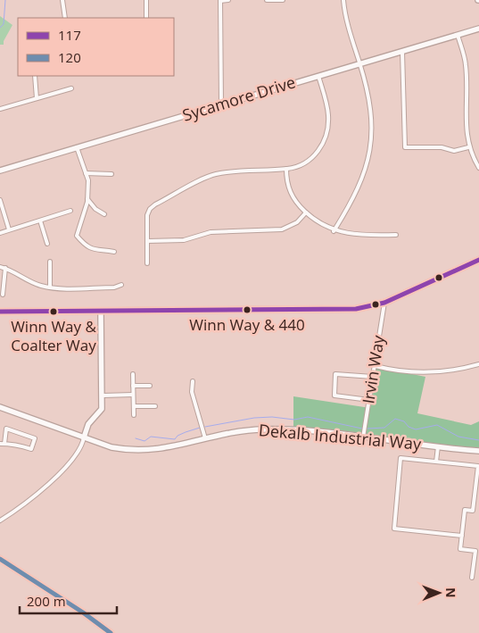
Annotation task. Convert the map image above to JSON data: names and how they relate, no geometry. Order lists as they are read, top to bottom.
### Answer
{
  "streets": {
    "street": ["Sycamore Drive", "Irvin Way", "Dekalb Industrial Way"]
  },
  "crossings": [
    ["Irvin Way", "Dekalb Industrial Way"]
  ],
  "places": ["Winn Way & 440", "Winn Way & Coalter Way"],
  "lines": ["transit line 117", "transit line 120"],
  "legend": ["117", "120"],
  "scale_bar": "200 m",
  "north": "right"
}
